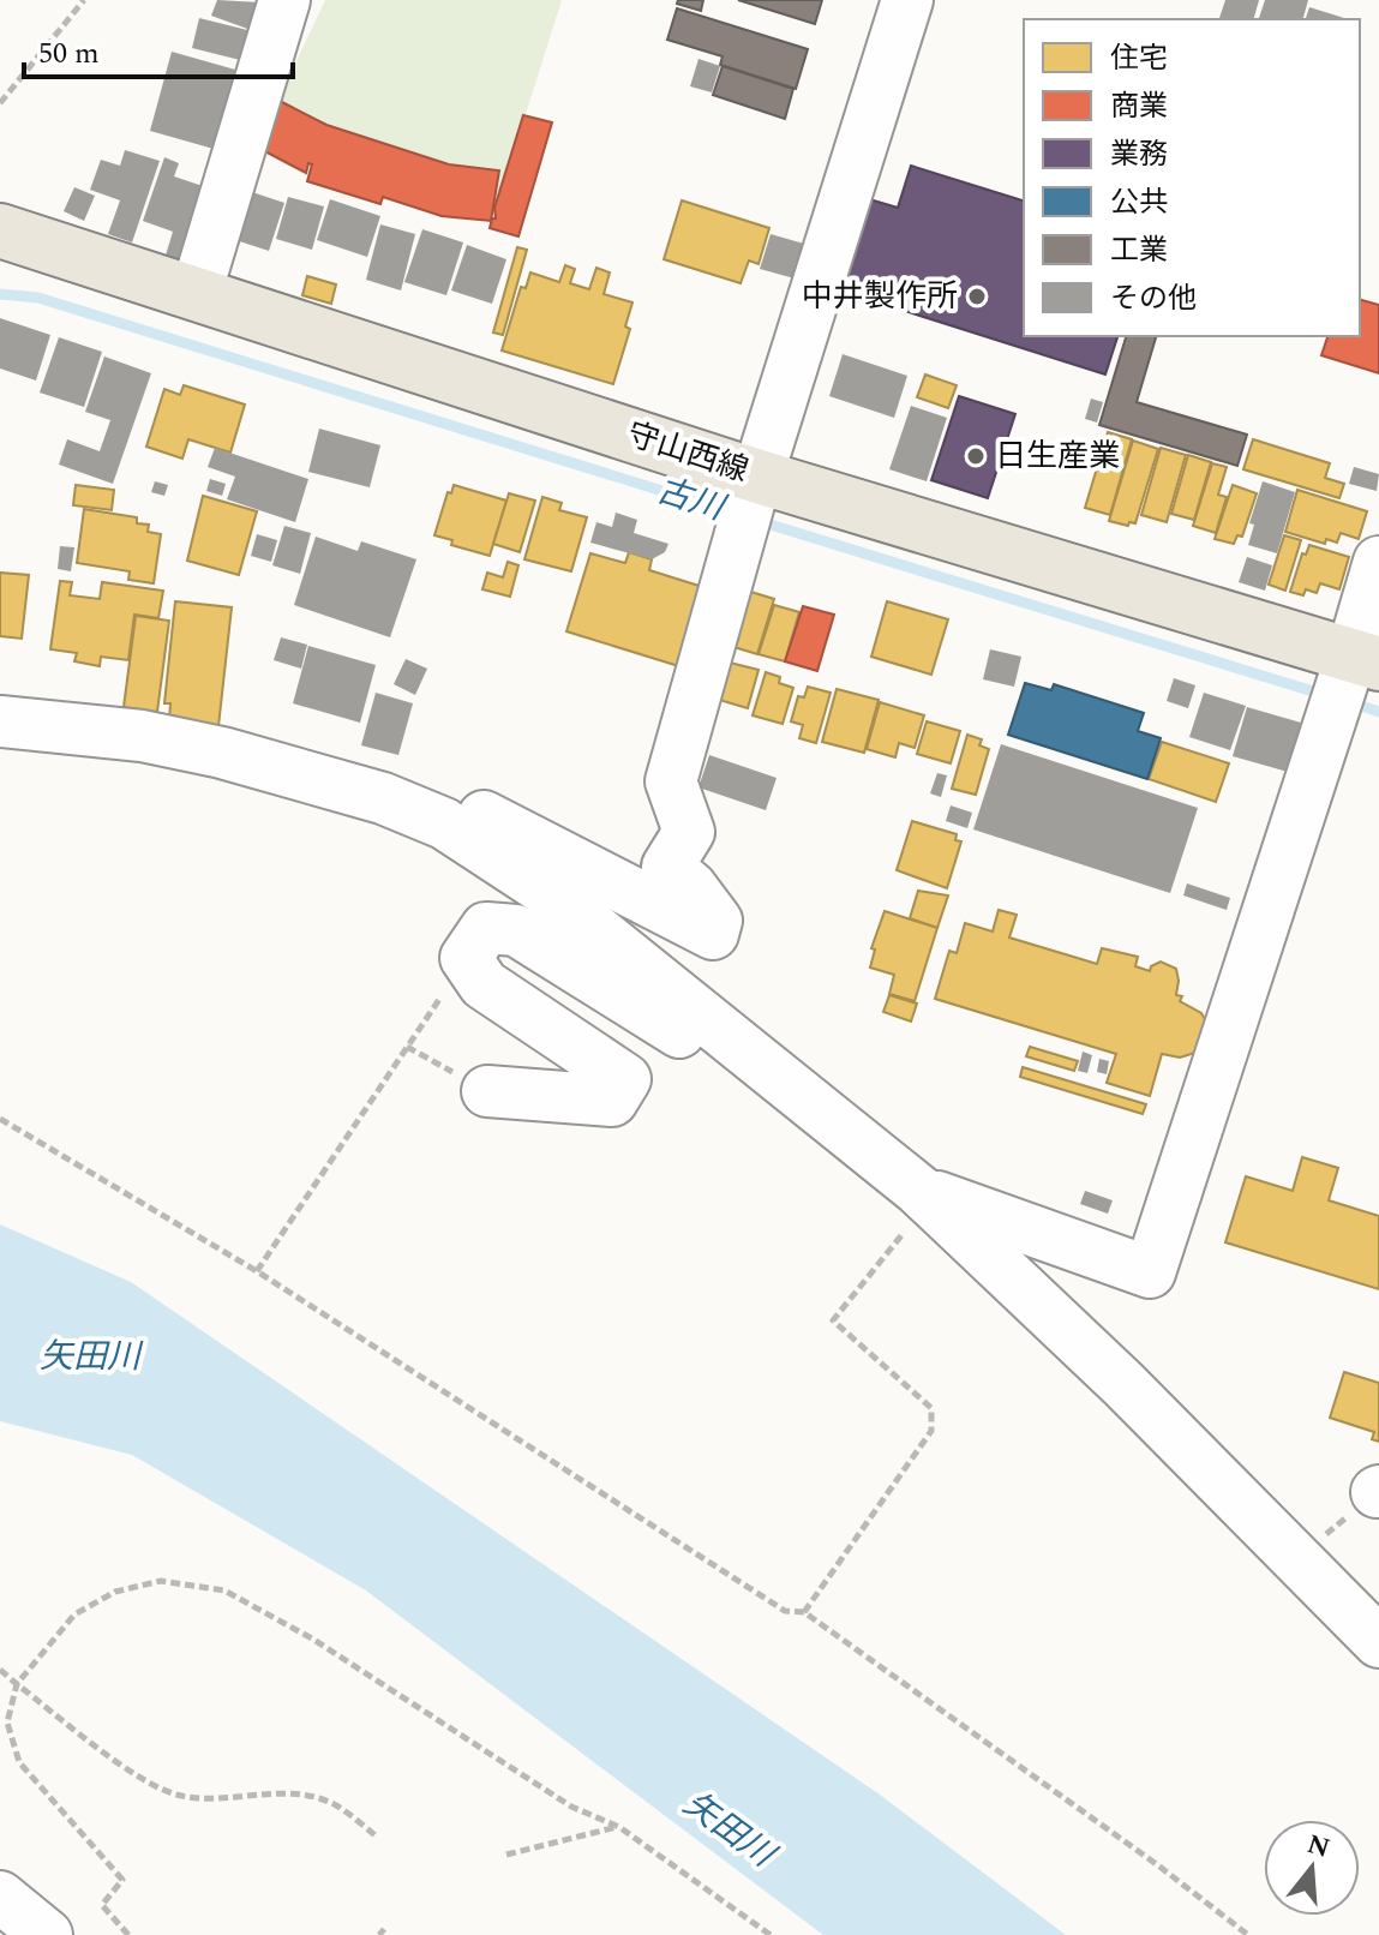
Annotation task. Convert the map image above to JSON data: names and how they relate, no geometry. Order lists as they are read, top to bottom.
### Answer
{
  "streets": {
    "main road": ["守山西線"]
  },
  "water": ["古川", "矢田川"],
  "places": ["中井製作所", "日生産業"],
  "legend": [
    "住宅",
    "商業",
    "業務",
    "公共",
    "工業",
    "その他"
  ],
  "scale_bar": "50 m",
  "north": "top"
}
